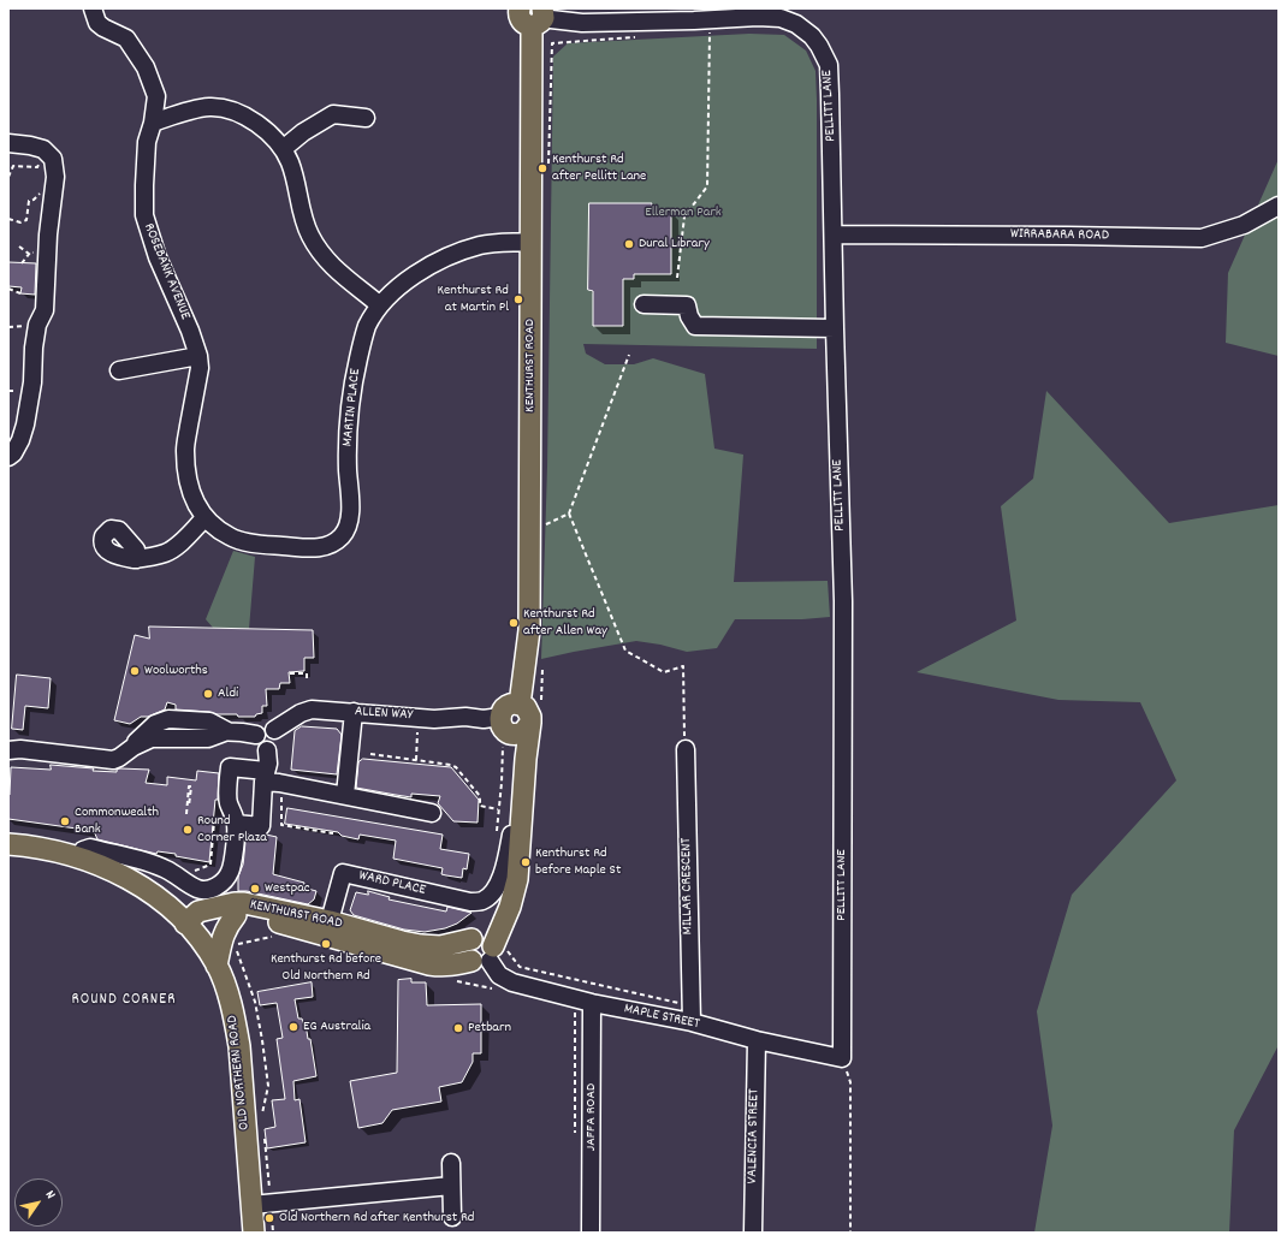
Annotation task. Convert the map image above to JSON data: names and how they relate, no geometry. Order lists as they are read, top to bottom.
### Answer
{
  "streets": {
    "main road": ["KENTHURST ROAD", "OLD NORTHERN ROAD"],
    "street": [
      "PELLITT LANE",
      "WIRRABARA ROAD",
      "ROSEBANK AVENUE",
      "MARTIN PLACE",
      "ALLEN WAY",
      "WARD PLACE",
      "MILLAR CRESCENT",
      "MAPLE STREET",
      "JAFFA ROAD",
      "VALENCIA STREET"
    ]
  },
  "crossings": [
    ["PELLITT LANE", "WIRRABARA ROAD"],
    ["PELLITT LANE", "KENTHURST ROAD"],
    ["PELLITT LANE", "MAPLE STREET"],
    ["ROSEBANK AVENUE", "MARTIN PLACE"],
    ["KENTHURST ROAD", "MARTIN PLACE"],
    ["KENTHURST ROAD", "WARD PLACE"],
    ["KENTHURST ROAD", "MAPLE STREET"],
    ["KENTHURST ROAD", "OLD NORTHERN ROAD"],
    ["MILLAR CRESCENT", "MAPLE STREET"],
    ["MAPLE STREET", "JAFFA ROAD"],
    ["MAPLE STREET", "VALENCIA STREET"]
  ],
  "districts": ["ROUND CORNER"],
  "parks": ["Ellerman Park"],
  "places": [
    "Kenthurst Rd after Pellitt Lane",
    "Dural Library",
    "Kenthurst Rd at Martin Pl",
    "Kenthurst Rd after Allen Way",
    "Woolworths",
    "Aldi",
    "Commonwealth Bank",
    "Round Corner Plaza",
    "Kenthurst Rd before Maple St",
    "Westpac",
    "Kenthurst Rd before Old Northern Rd",
    "EG Australia",
    "Petbarn",
    "Old Northern Rd after Kenthurst Rd"
  ],
  "north": "top right"
}
